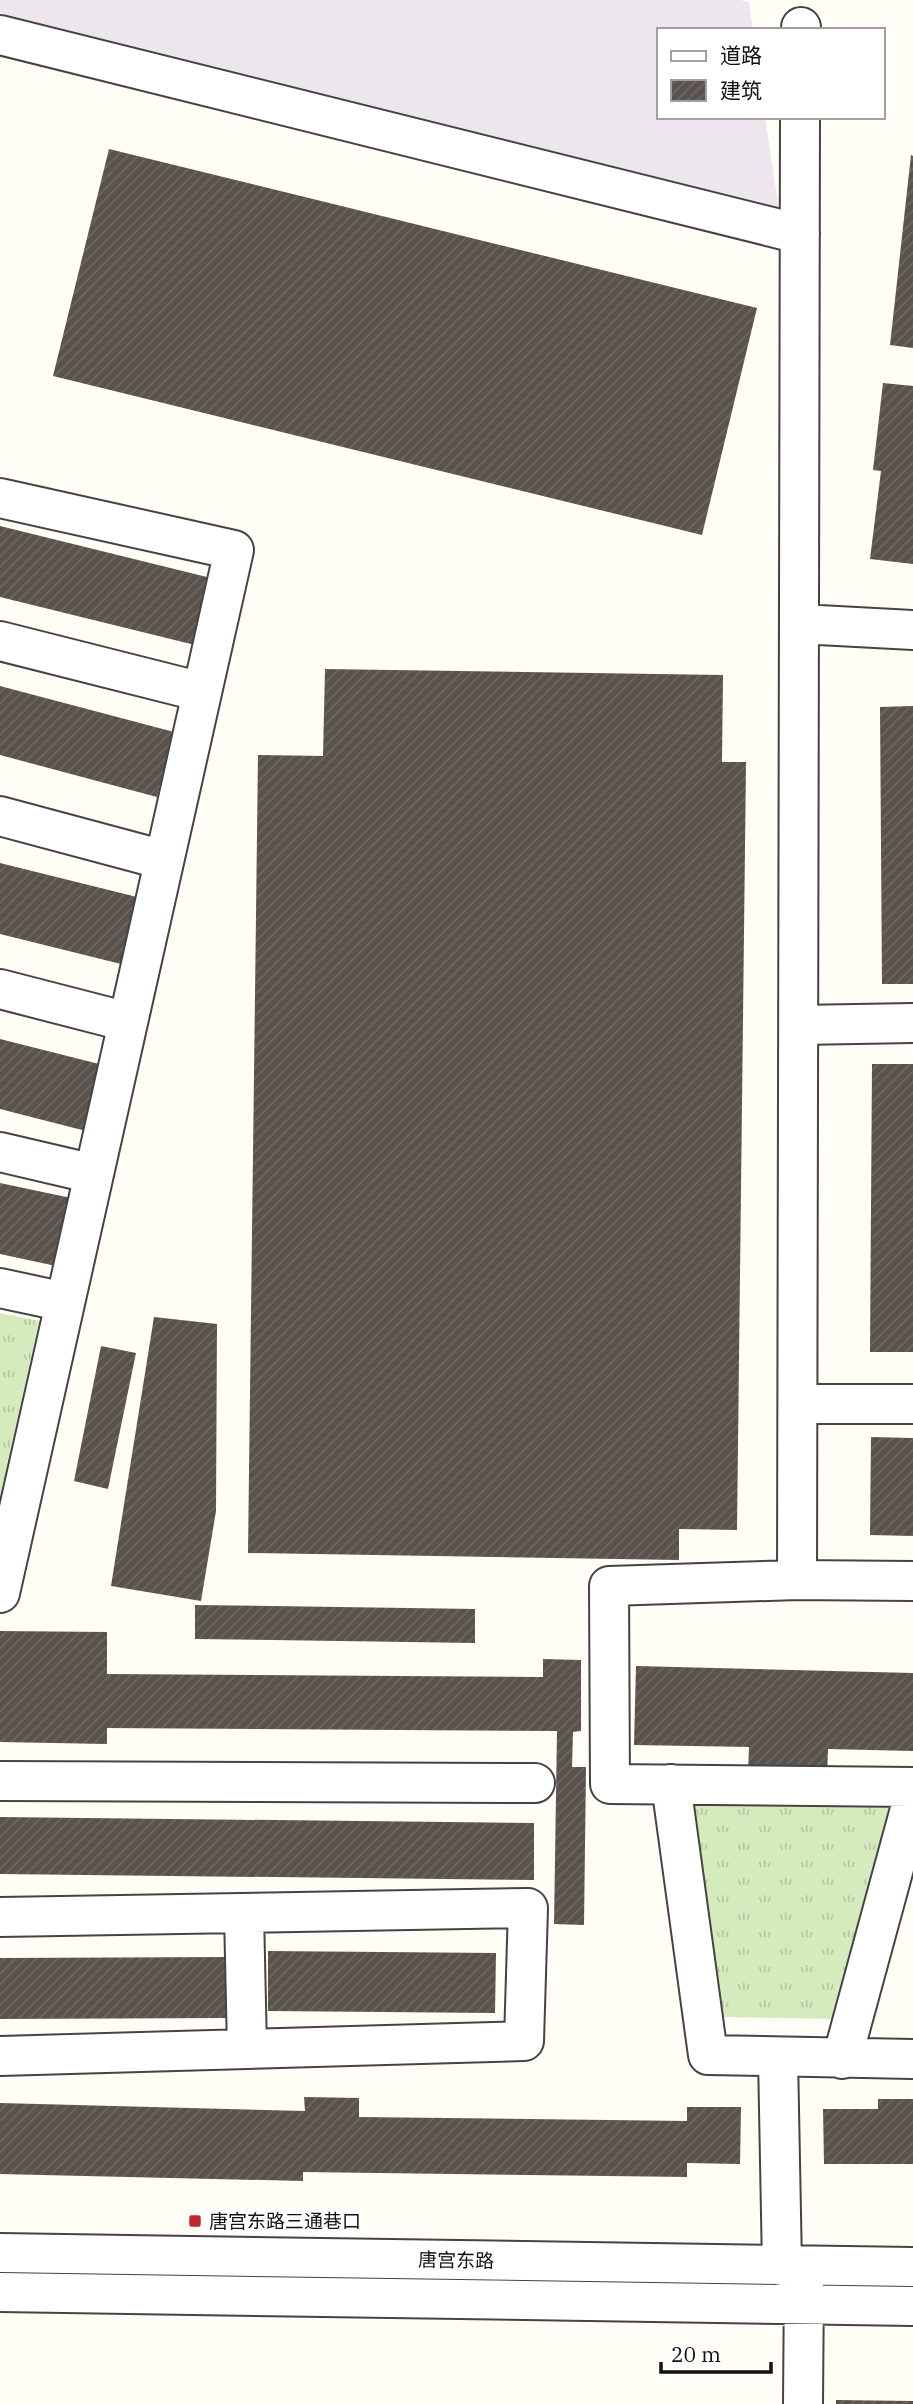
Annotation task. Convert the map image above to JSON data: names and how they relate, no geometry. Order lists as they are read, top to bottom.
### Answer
{
  "streets": {
    "street": ["唐宫东路"]
  },
  "places": {
    "transit": ["唐宫东路三通巷口"]
  },
  "legend": ["道路", "建筑"],
  "scale_bar": "20 m"
}
